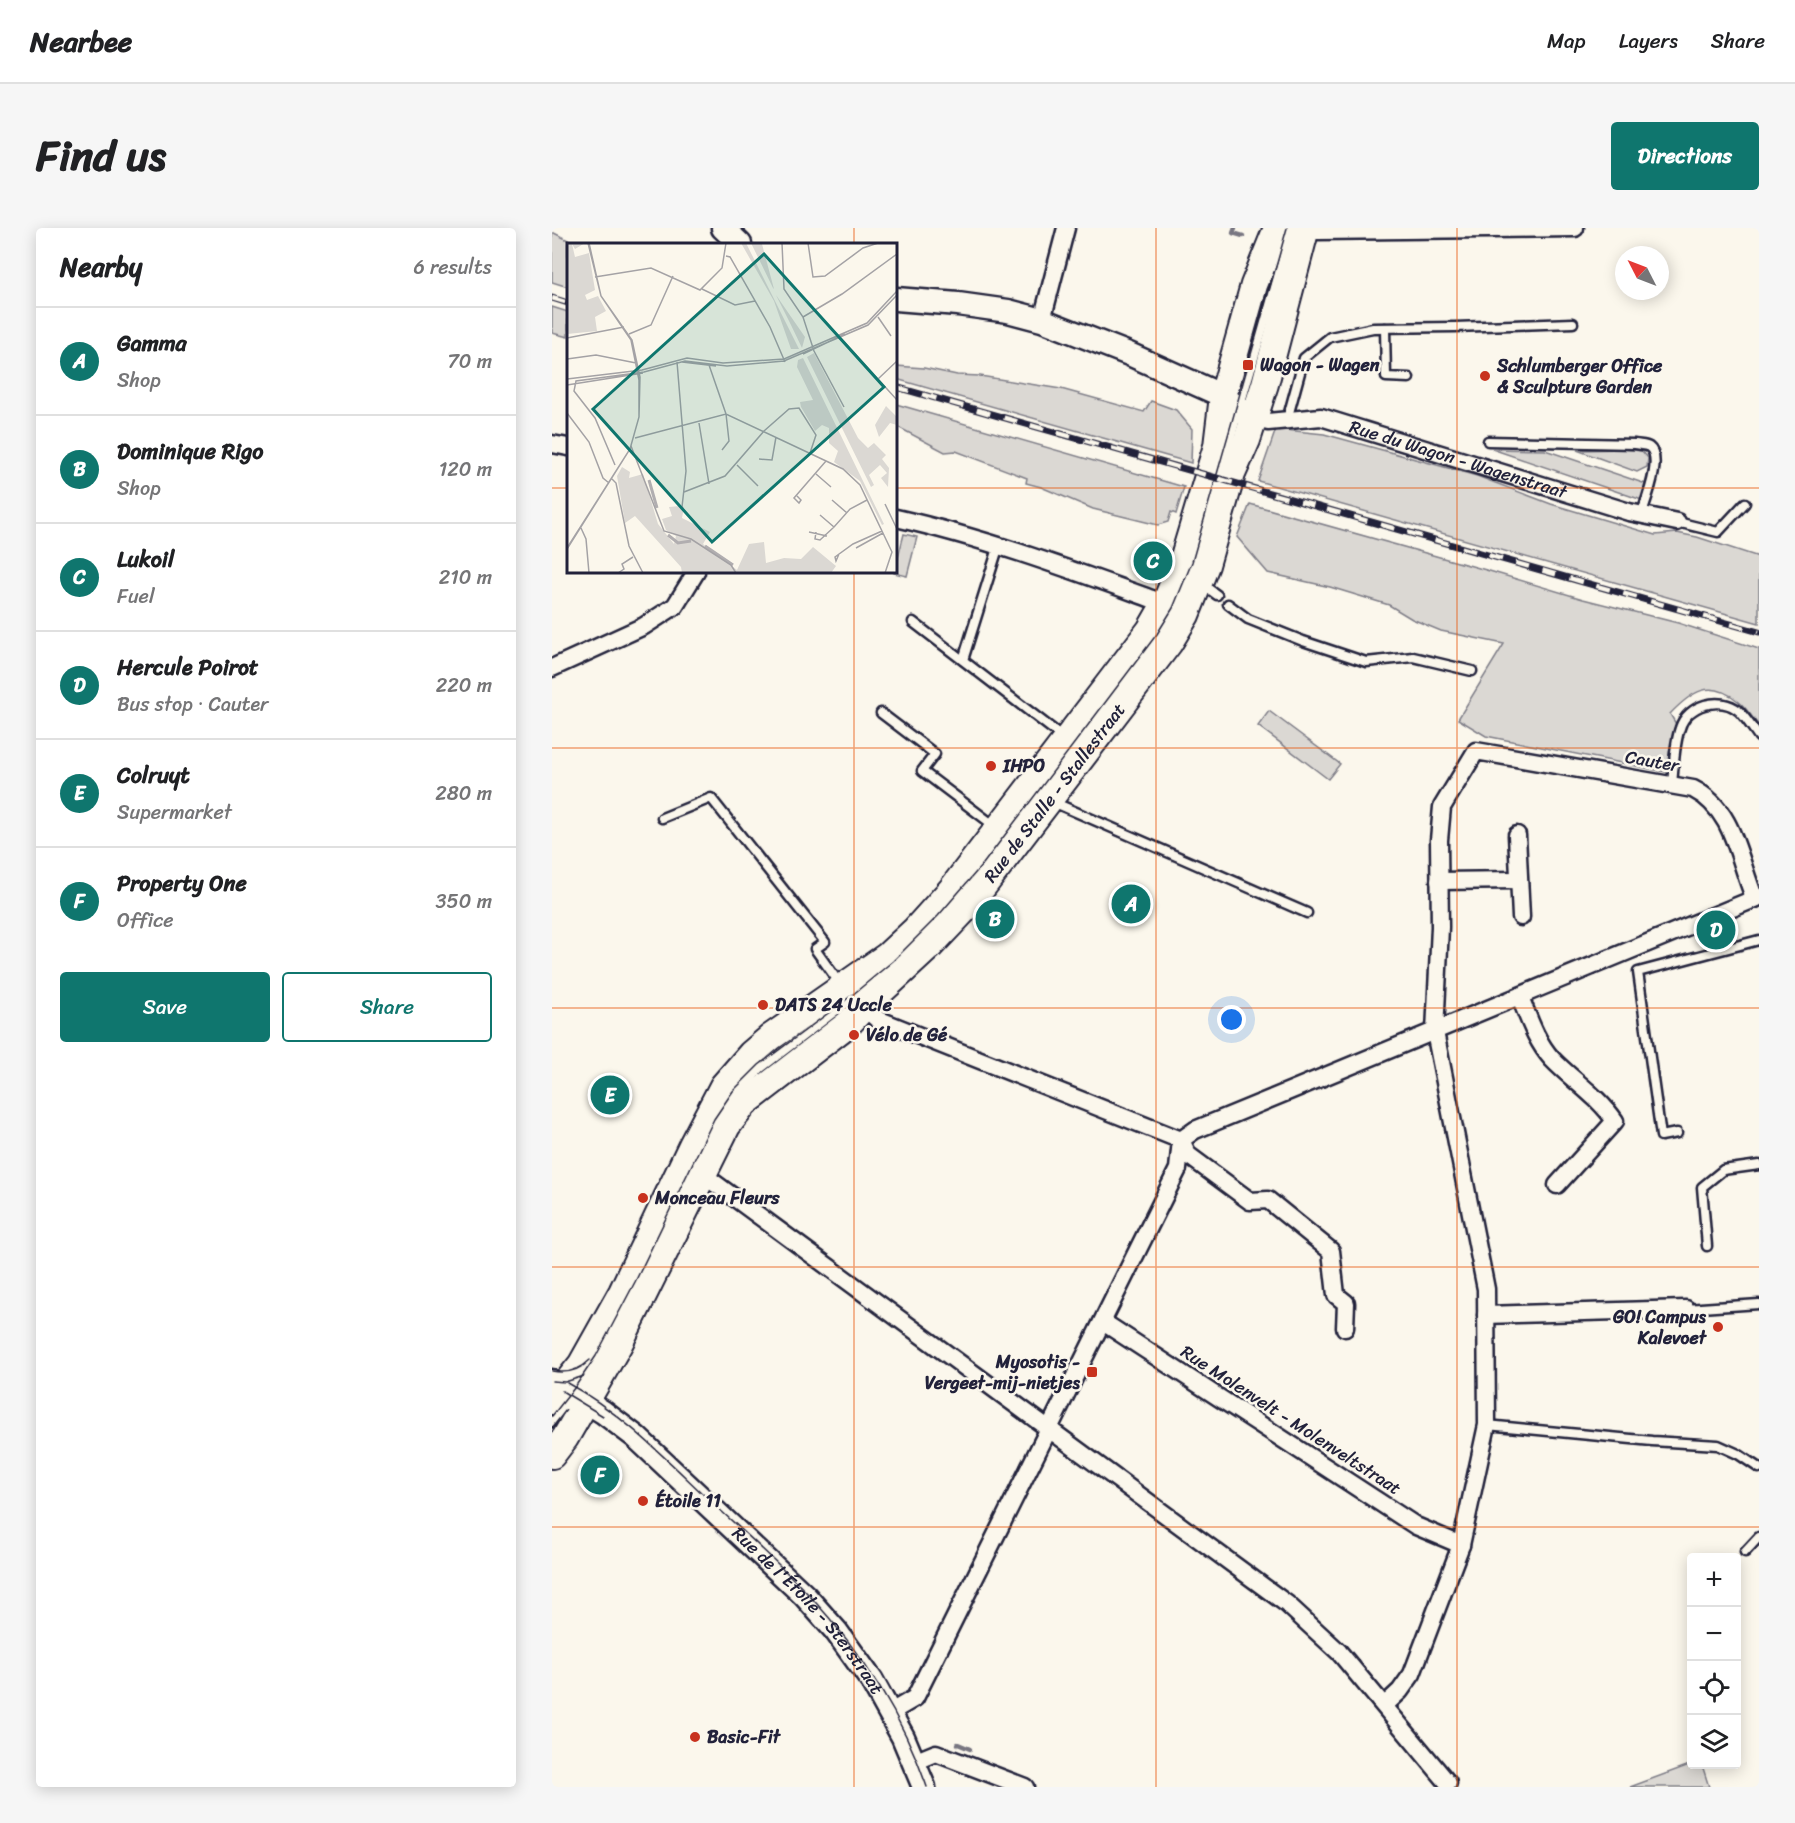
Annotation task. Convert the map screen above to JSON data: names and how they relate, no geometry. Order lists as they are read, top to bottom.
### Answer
{
  "streets": {
    "main road": ["Rue de Stalle - Stallestraat"],
    "street": [
      "Rue du Wagon - Wagenstraat",
      "Cauter",
      "Rue Molenvelt - Molenveltstraat",
      "Rue de l'Étoile - Sterstraat"
    ]
  },
  "crossings": [
    ["Rue du Wagon - Wagenstraat", "Rue de Stalle - Stallestraat"],
    ["Rue de Stalle - Stallestraat", "Rue de l'Étoile - Sterstraat"]
  ],
  "places": {
    "transit": ["Wagon - Wagen", "Myosotis - Vergeet-mij-nietjes"],
    "other": [
      "Schlumberger Office & Sculpture Garden",
      "IHPO",
      "DATS 24 Uccle",
      "Vélo de Gé",
      "Monceau Fleurs",
      "GO! Campus Kalevoet",
      "Étoile 11",
      "Basic-Fit"
    ]
  },
  "north": "top left",
  "page": {
    "header": "Nearbee",
    "nav": ["Map", "Layers", "Share"],
    "title": "Find us",
    "buttons": [
      "Directions",
      ["Save", "Share"]
    ],
    "heading": ["Nearby", "6 results"],
    "list": [
      {
        "mark": "A",
        "name": "Gamma",
        "note": "Shop",
        "value": "70 m"
      },
      {
        "mark": "B",
        "name": "Dominique Rigo",
        "note": "Shop",
        "value": "120 m"
      },
      {
        "mark": "C",
        "name": "Lukoil",
        "note": "Fuel",
        "value": "210 m"
      },
      {
        "mark": "D",
        "name": "Hercule Poirot",
        "note": "Bus stop · Cauter",
        "value": "220 m"
      },
      {
        "mark": "E",
        "name": "Colruyt",
        "note": "Supermarket",
        "value": "280 m"
      },
      {
        "mark": "F",
        "name": "Property One",
        "note": "Office",
        "value": "350 m"
      }
    ],
    "pins": [
      "C",
      "A",
      "B",
      "D",
      "E",
      "F"
    ],
    "map_buttons": ["+", "−"]
  }
}
